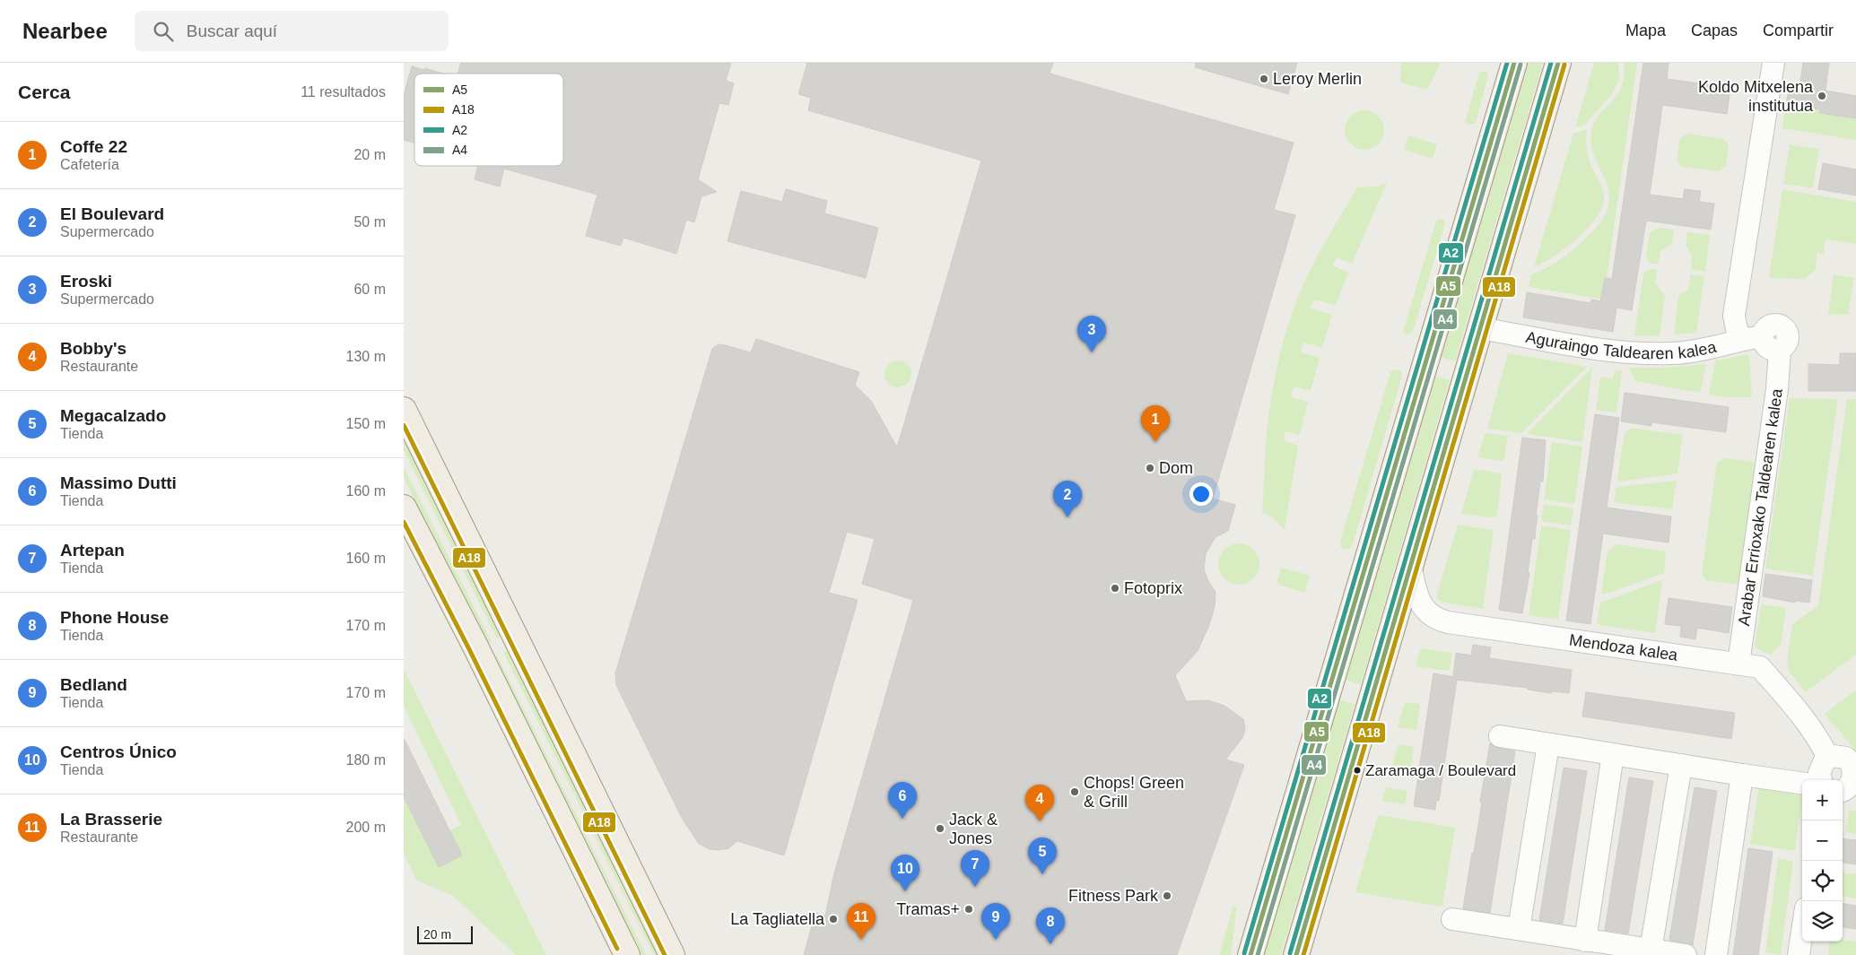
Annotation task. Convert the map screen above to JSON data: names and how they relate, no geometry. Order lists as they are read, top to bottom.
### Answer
{
  "streets": {
    "street": ["Aguraingo Taldearen kalea", "Arabar Errioxako Taldearen kalea", "Mendoza kalea"]
  },
  "crossings": [
    ["Aguraingo Taldearen kalea", "Arabar Errioxako Taldearen kalea"],
    ["Arabar Errioxako Taldearen kalea", "Mendoza kalea"]
  ],
  "places": [
    "Leroy Merlin",
    "Koldo Mitxelena institutua",
    "Dom",
    "Fotoprix",
    "Zaramaga / Boulevard",
    "Chops! Green & Grill",
    "Jack & Jones",
    "Fitness Park",
    "Tramas+",
    "La Tagliatella"
  ],
  "lines": [
    "transit line A5",
    "transit line A2",
    "transit line A18",
    "transit line A4"
  ],
  "legend": [
    "A5",
    "A18",
    "A2",
    "A4"
  ],
  "scale_bar": "20 m",
  "page": {
    "header": "Nearbee",
    "search": "Buscar aquí",
    "nav": ["Mapa", "Capas", "Compartir"],
    "heading": ["Cerca", "11 resultados"],
    "list": [
      {
        "mark": "1",
        "name": "Coffe 22",
        "note": "Cafetería",
        "value": "20 m"
      },
      {
        "mark": "2",
        "name": "El Boulevard",
        "note": "Supermercado",
        "value": "50 m"
      },
      {
        "mark": "3",
        "name": "Eroski",
        "note": "Supermercado",
        "value": "60 m"
      },
      {
        "mark": "4",
        "name": "Bobby's",
        "note": "Restaurante",
        "value": "130 m"
      },
      {
        "mark": "5",
        "name": "Megacalzado",
        "note": "Tienda",
        "value": "150 m"
      },
      {
        "mark": "6",
        "name": "Massimo Dutti",
        "note": "Tienda",
        "value": "160 m"
      },
      {
        "mark": "7",
        "name": "Artepan",
        "note": "Tienda",
        "value": "160 m"
      },
      {
        "mark": "8",
        "name": "Phone House",
        "note": "Tienda",
        "value": "170 m"
      },
      {
        "mark": "9",
        "name": "Bedland",
        "note": "Tienda",
        "value": "170 m"
      },
      {
        "mark": "10",
        "name": "Centros Único",
        "note": "Tienda",
        "value": "180 m"
      },
      {
        "mark": "11",
        "name": "La Brasserie",
        "note": "Restaurante",
        "value": "200 m"
      }
    ],
    "pins": [
      "3",
      "1",
      "2",
      "6",
      "4",
      "5",
      "7",
      "10",
      "9",
      "11",
      "8"
    ],
    "map_buttons": ["+", "−"],
    "scale": "20 m"
  }
}
